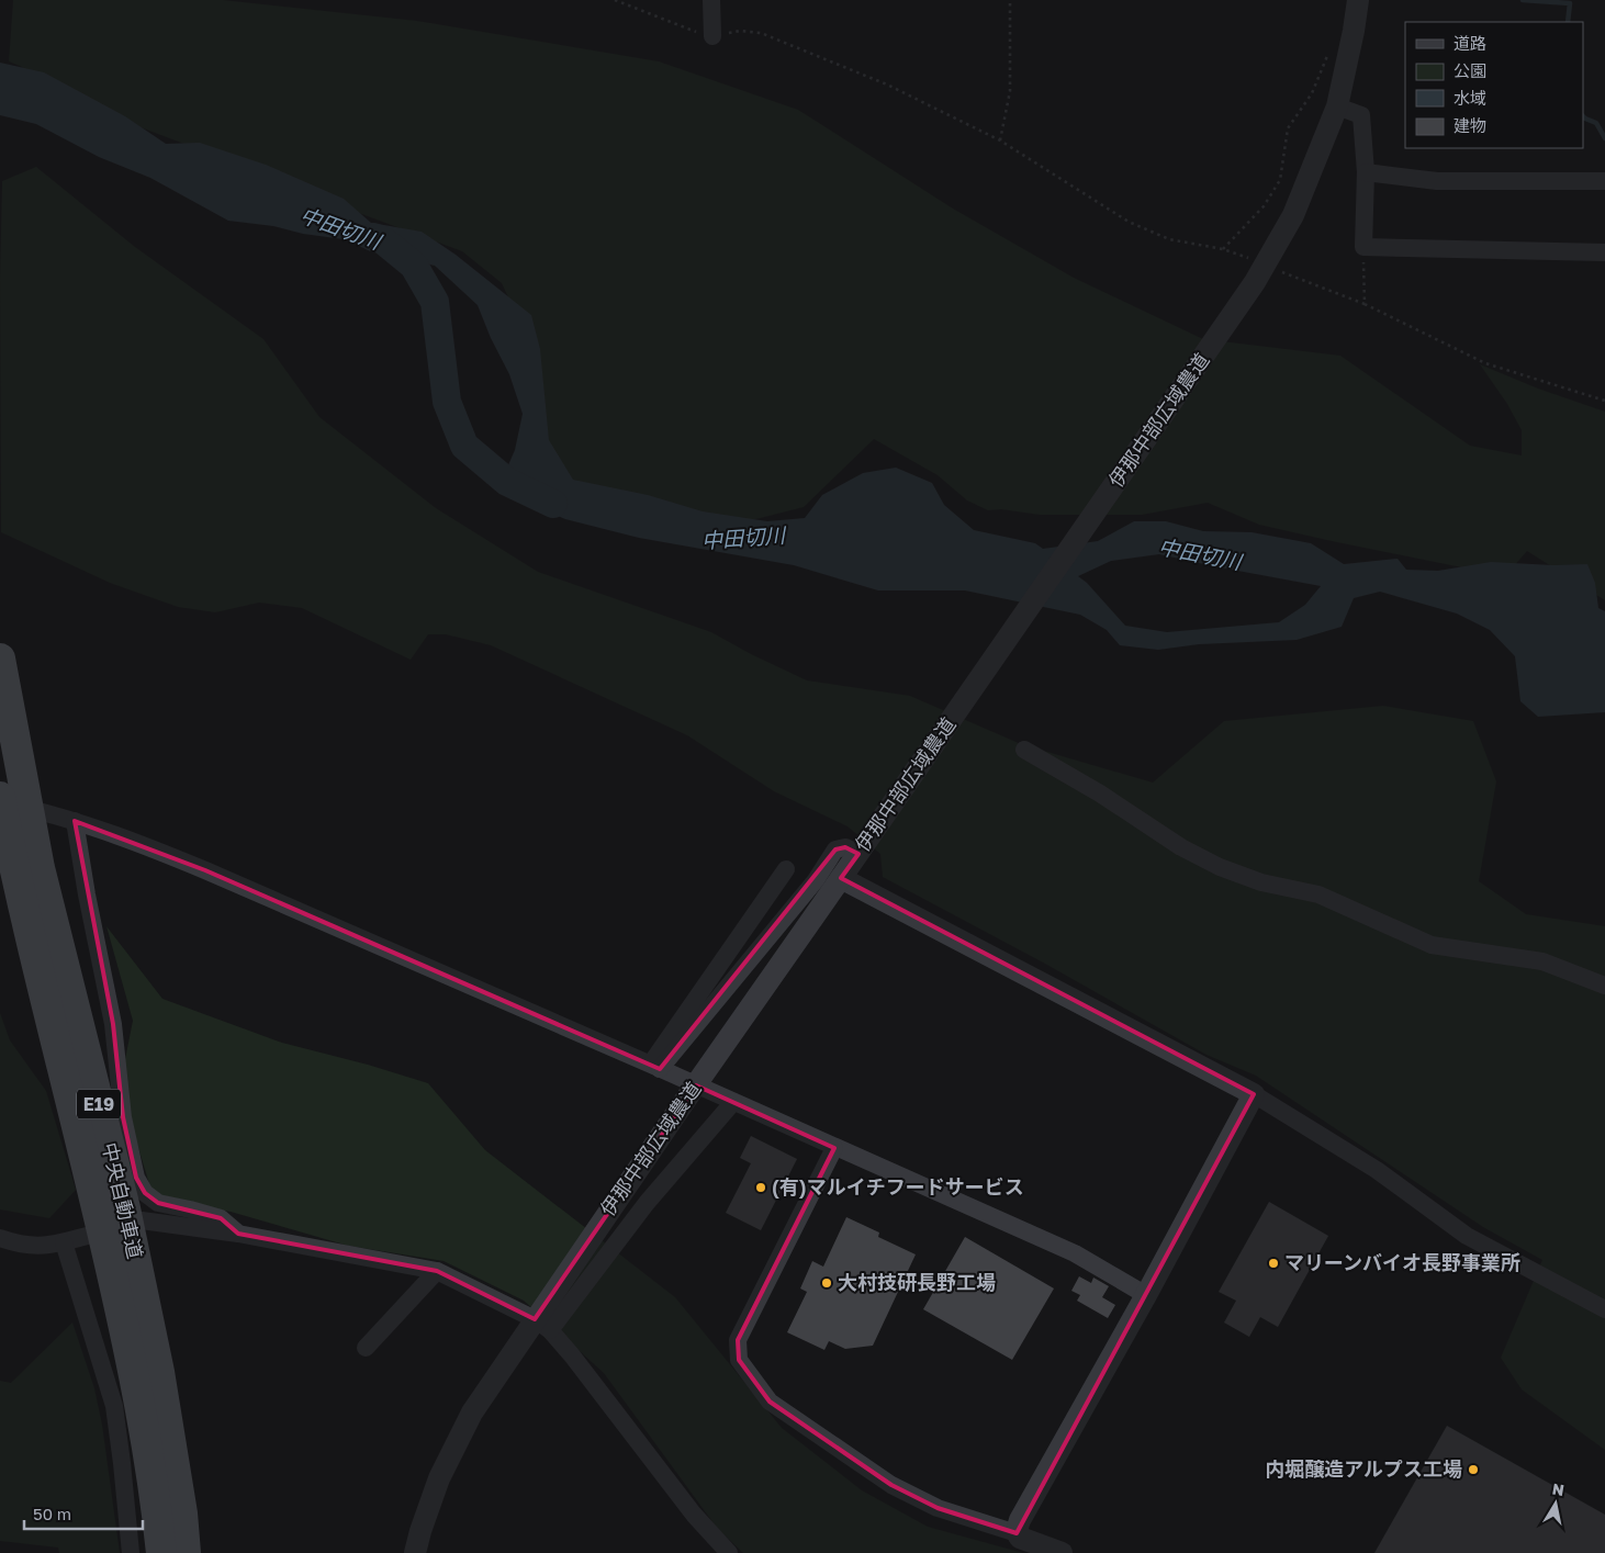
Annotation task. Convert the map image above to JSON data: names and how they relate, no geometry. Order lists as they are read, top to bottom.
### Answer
{
  "streets": {
    "highway": ["E19", "中央自動車道"],
    "street": ["伊那中部広域農道"]
  },
  "water": ["中田切川"],
  "places": [
    "(有)マルイチフードサービス",
    "マリーンバイオ長野事業所",
    "大村技研長野工場",
    "内堀醸造アルプス工場"
  ],
  "legend": [
    "道路",
    "公園",
    "水域",
    "建物"
  ],
  "scale_bar": "50 m",
  "north": "top"
}
